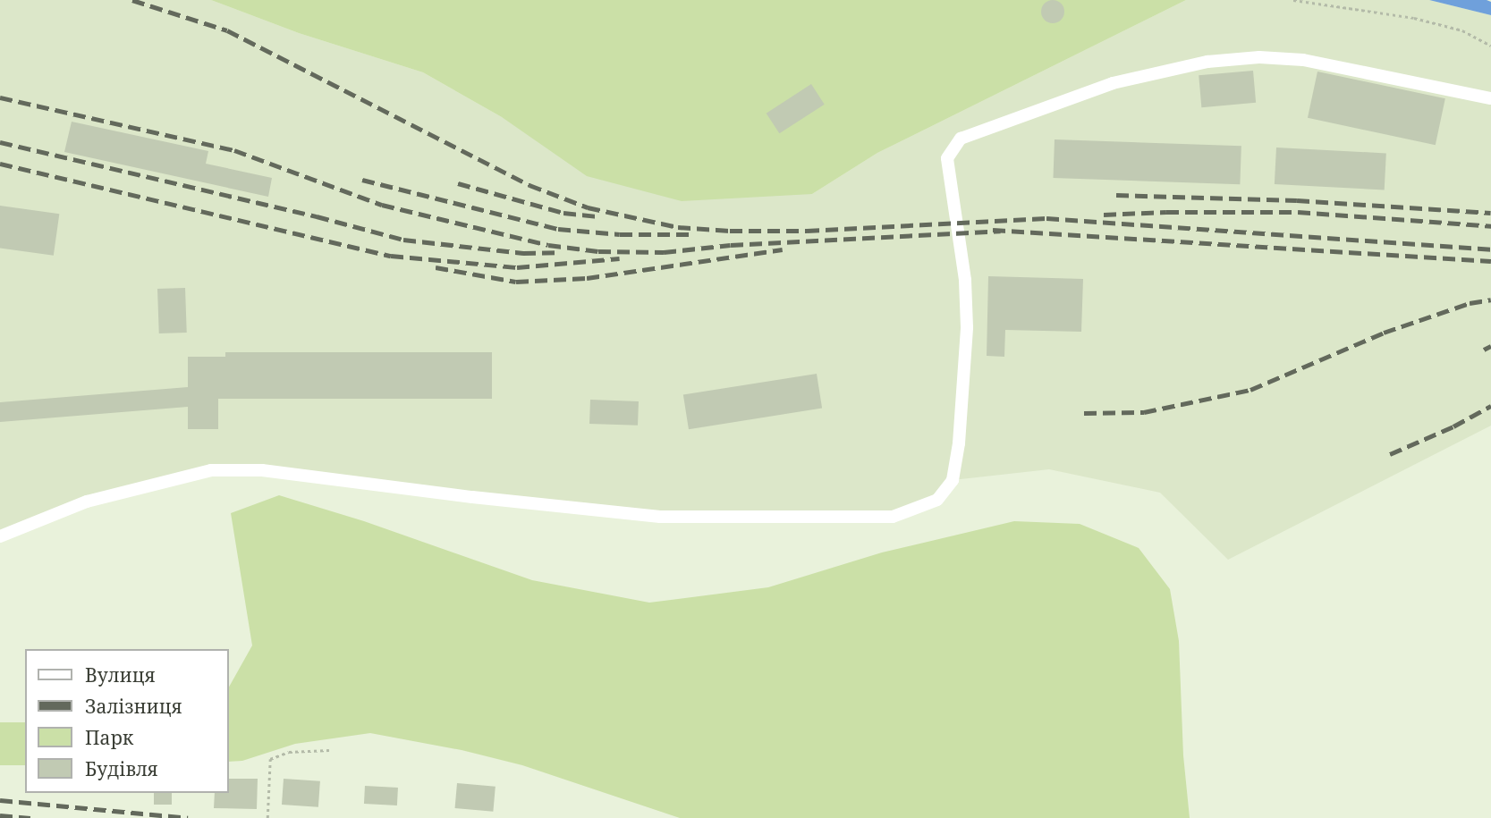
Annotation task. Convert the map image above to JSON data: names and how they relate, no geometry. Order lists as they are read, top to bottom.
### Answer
{
  "legend": [
    "Вулиця",
    "Залізниця",
    "Парк",
    "Будівля"
  ]
}
